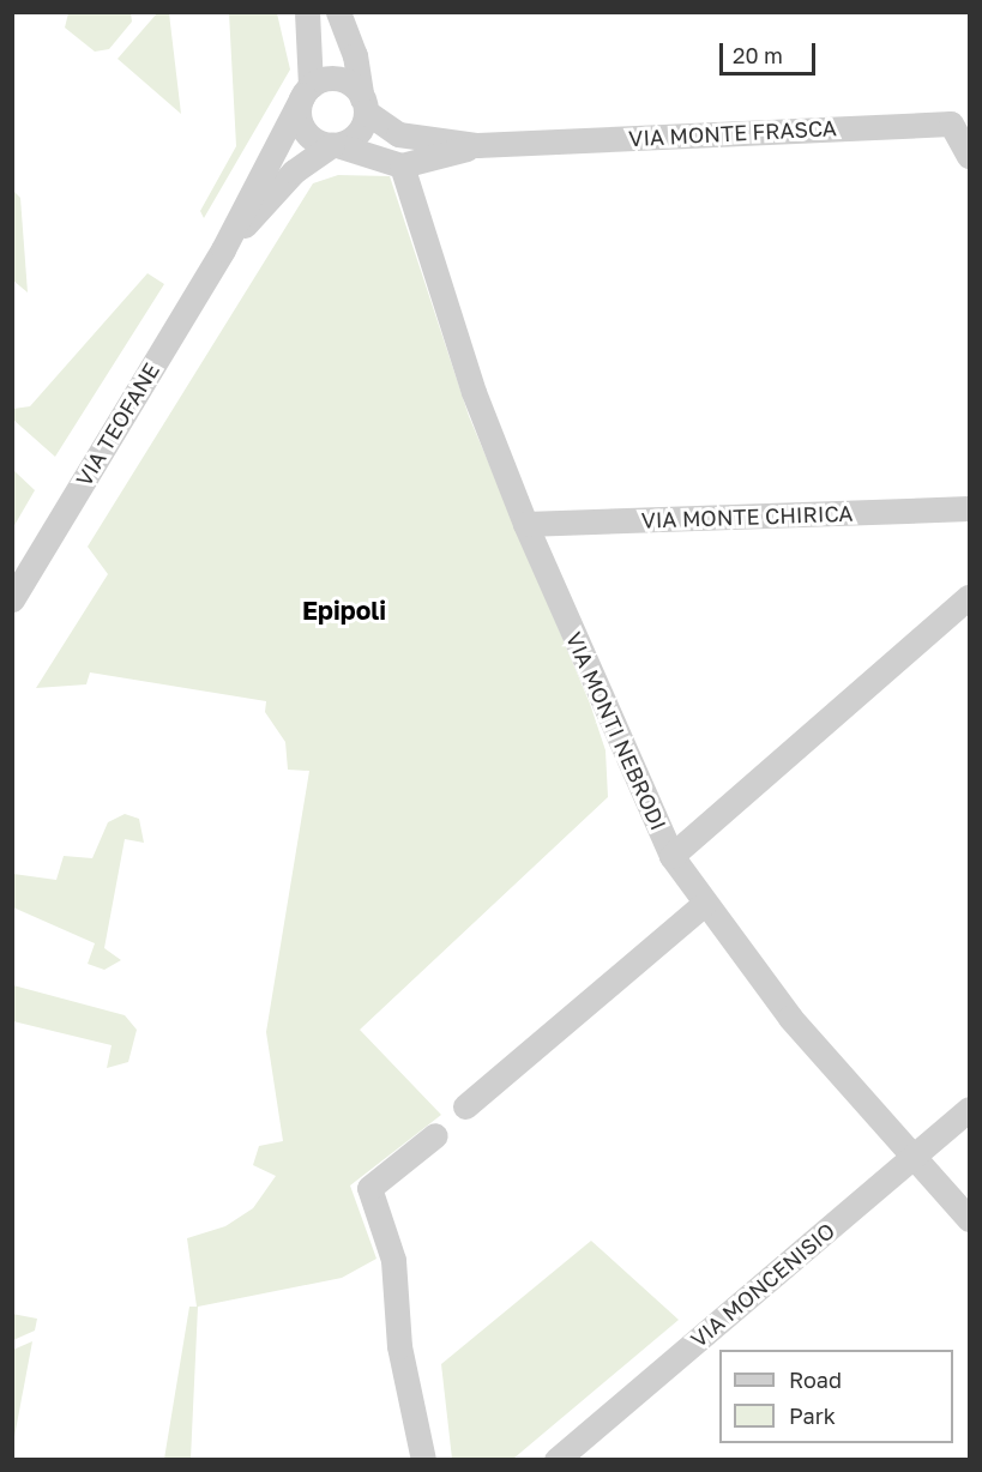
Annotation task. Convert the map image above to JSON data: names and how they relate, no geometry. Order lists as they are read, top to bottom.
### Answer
{
  "streets": {
    "street": [
      "VIA MONTE FRASCA",
      "VIA TEOFANE",
      "VIA MONTE CHIRICA",
      "VIA MONTI NEBRODI",
      "VIA MONCENISIO"
    ]
  },
  "crossings": [
    ["VIA MONTE CHIRICA", "VIA MONTI NEBRODI"],
    ["VIA MONTI NEBRODI", "VIA MONCENISIO"]
  ],
  "districts": ["Epipoli"],
  "legend": ["Road", "Park"],
  "scale_bar": "20 m"
}
